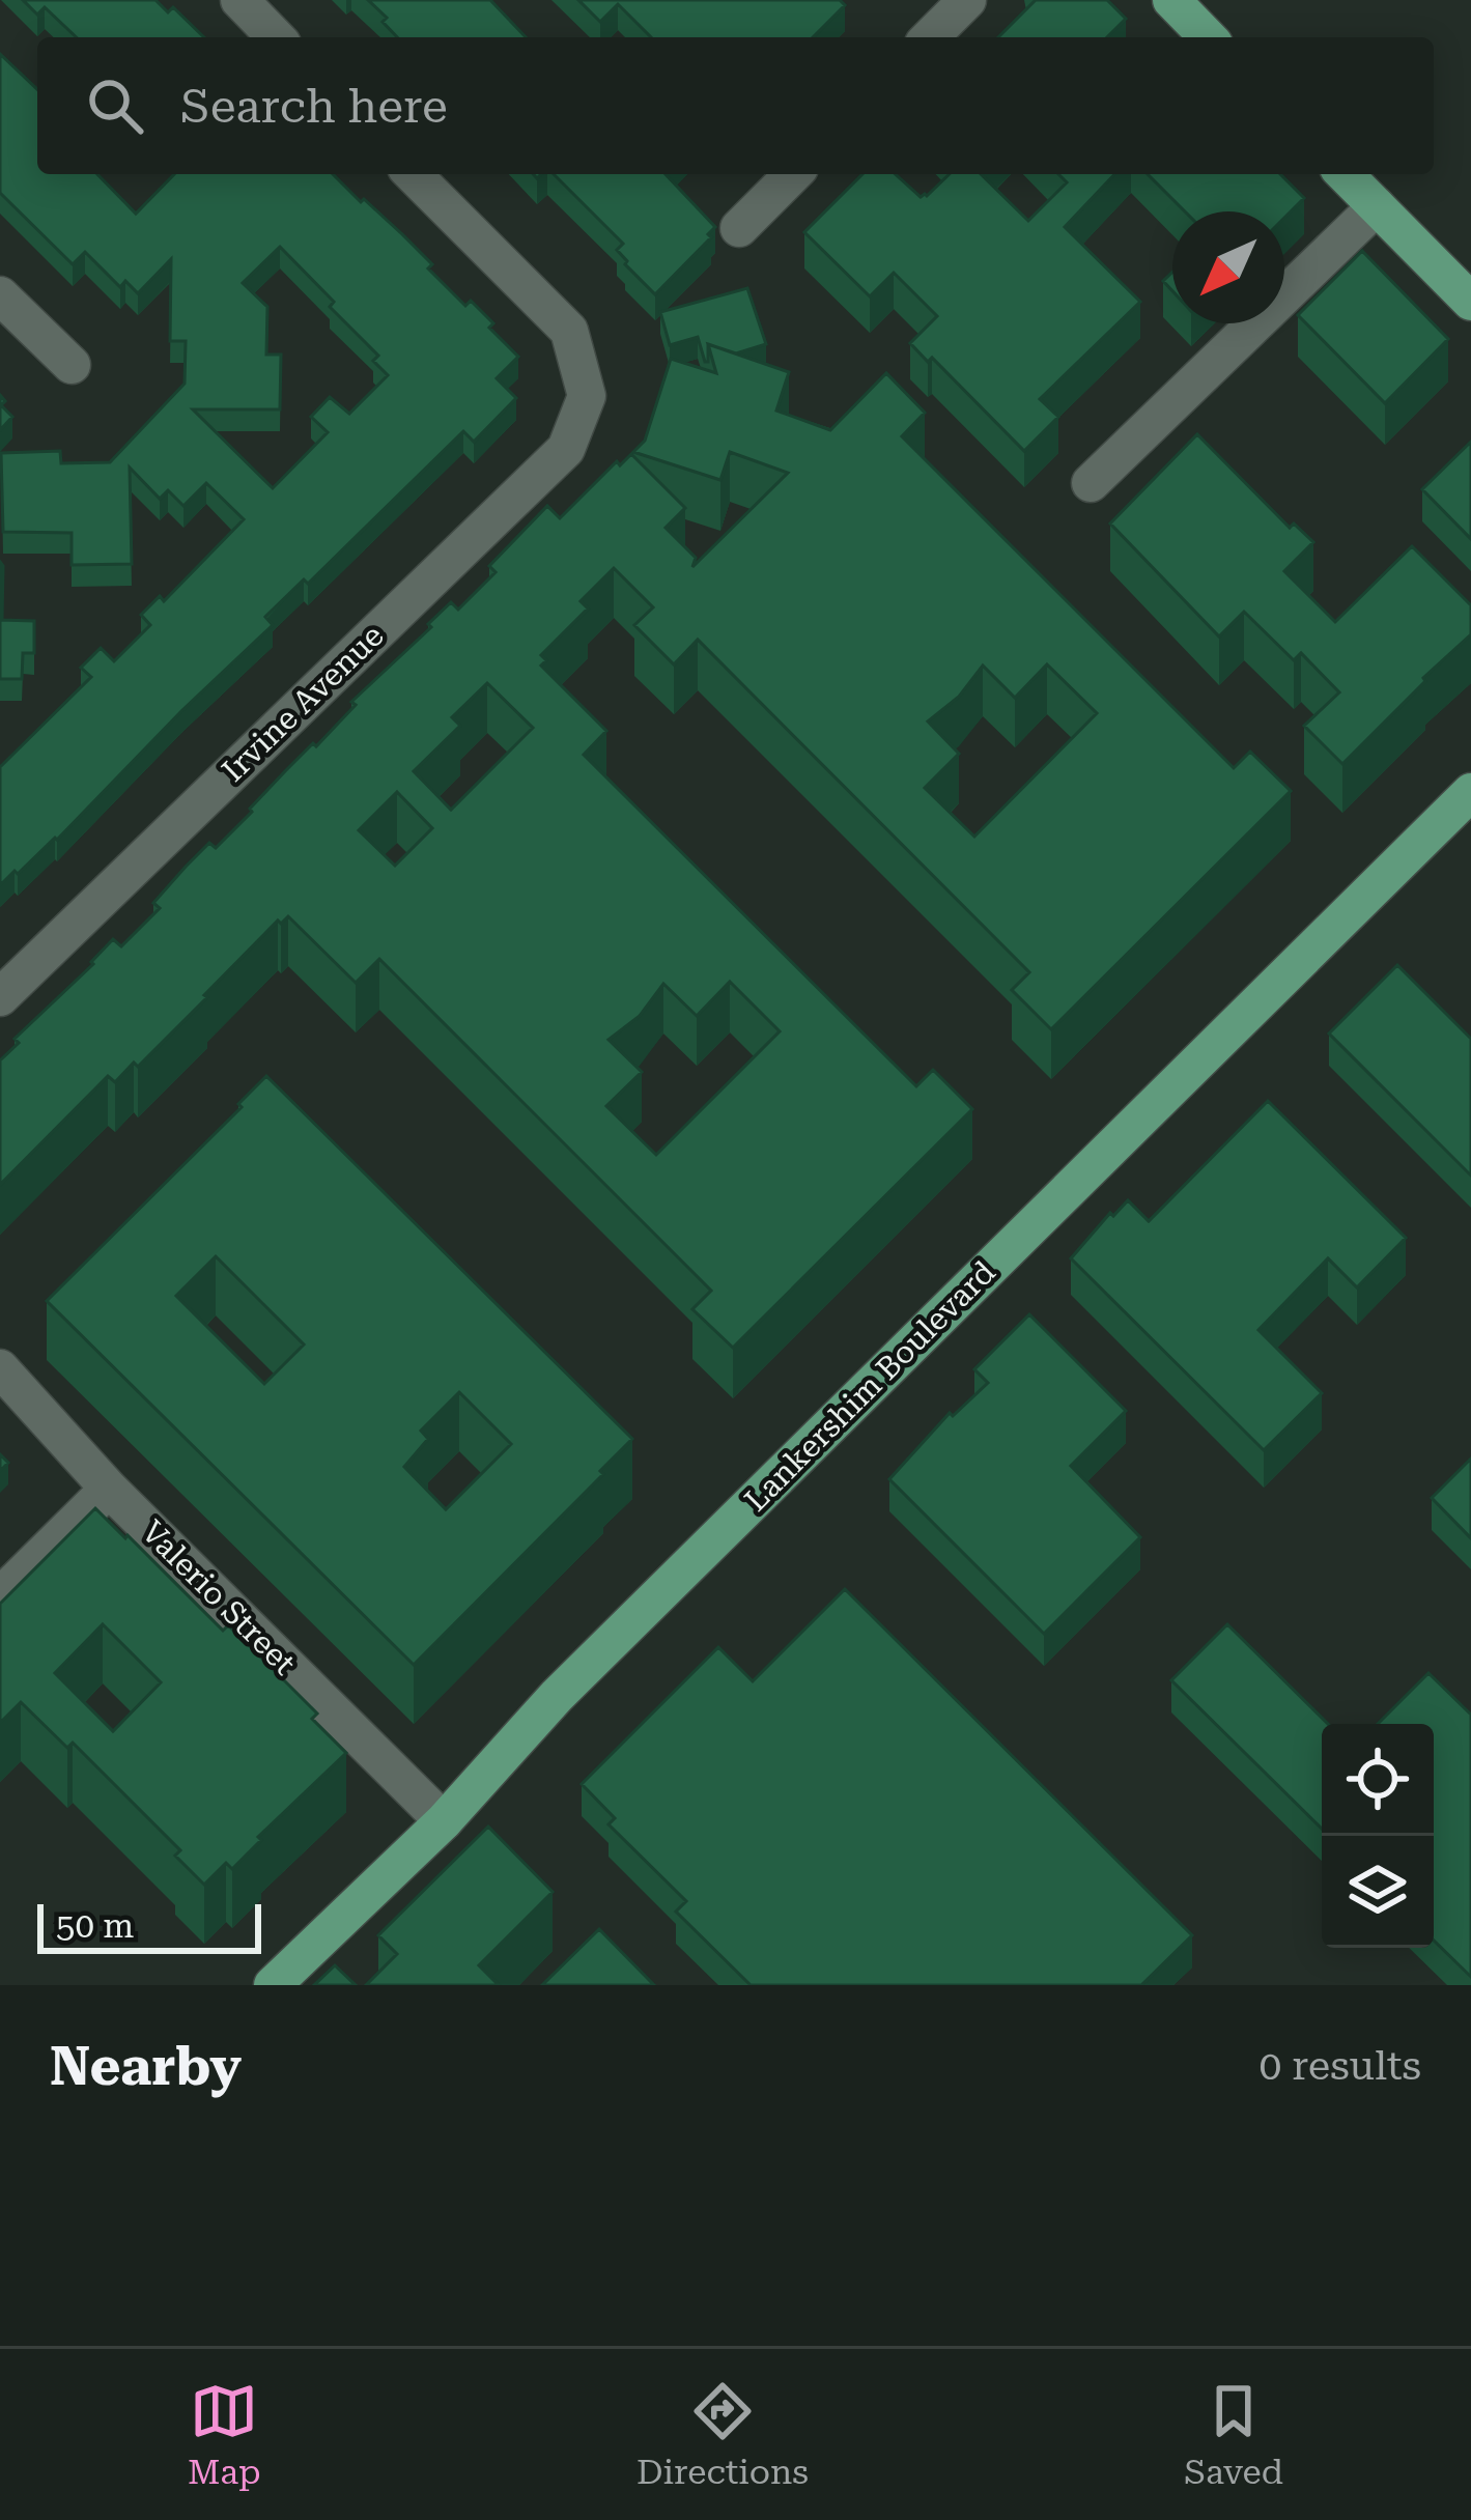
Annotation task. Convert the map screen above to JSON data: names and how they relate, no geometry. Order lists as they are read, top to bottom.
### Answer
{
  "streets": {
    "main road": ["Lankershim Boulevard"],
    "street": ["Irvine Avenue", "Valerio Street"]
  },
  "crossings": [
    ["Lankershim Boulevard", "Valerio Street"]
  ],
  "scale_bar": "50 m",
  "north": "bottom left",
  "page": {
    "search": "Search here",
    "scale": "50 m",
    "heading": ["Nearby", "0 results"],
    "nav": ["Map", "Directions", "Saved"]
  }
}
